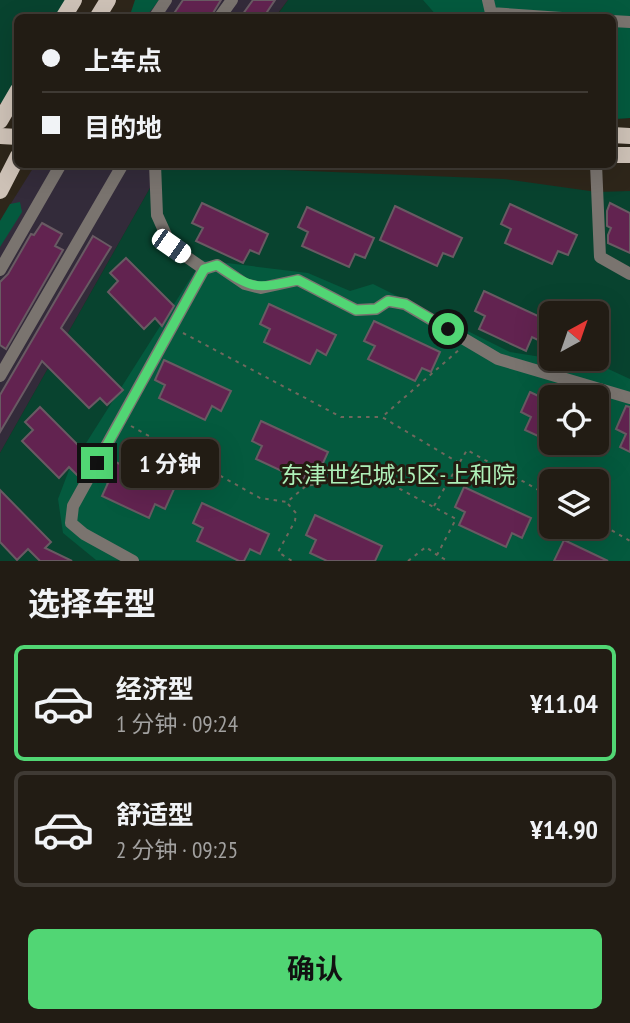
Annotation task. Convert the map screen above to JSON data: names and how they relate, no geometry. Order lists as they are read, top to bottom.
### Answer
{
  "districts": ["东津世纪城15区-上和院"],
  "north": "top right",
  "page": {
    "banner": ["上车点", "目的地"],
    "bubble": "1 分钟",
    "heading": "选择车型",
    "list": [
      {
        "name": "经济型",
        "note": "1 分钟 · 09:24",
        "value": "¥11.04"
      },
      {
        "name": "舒适型",
        "note": "2 分钟 · 09:25",
        "value": "¥14.90"
      }
    ],
    "buttons": "确认"
  }
}
